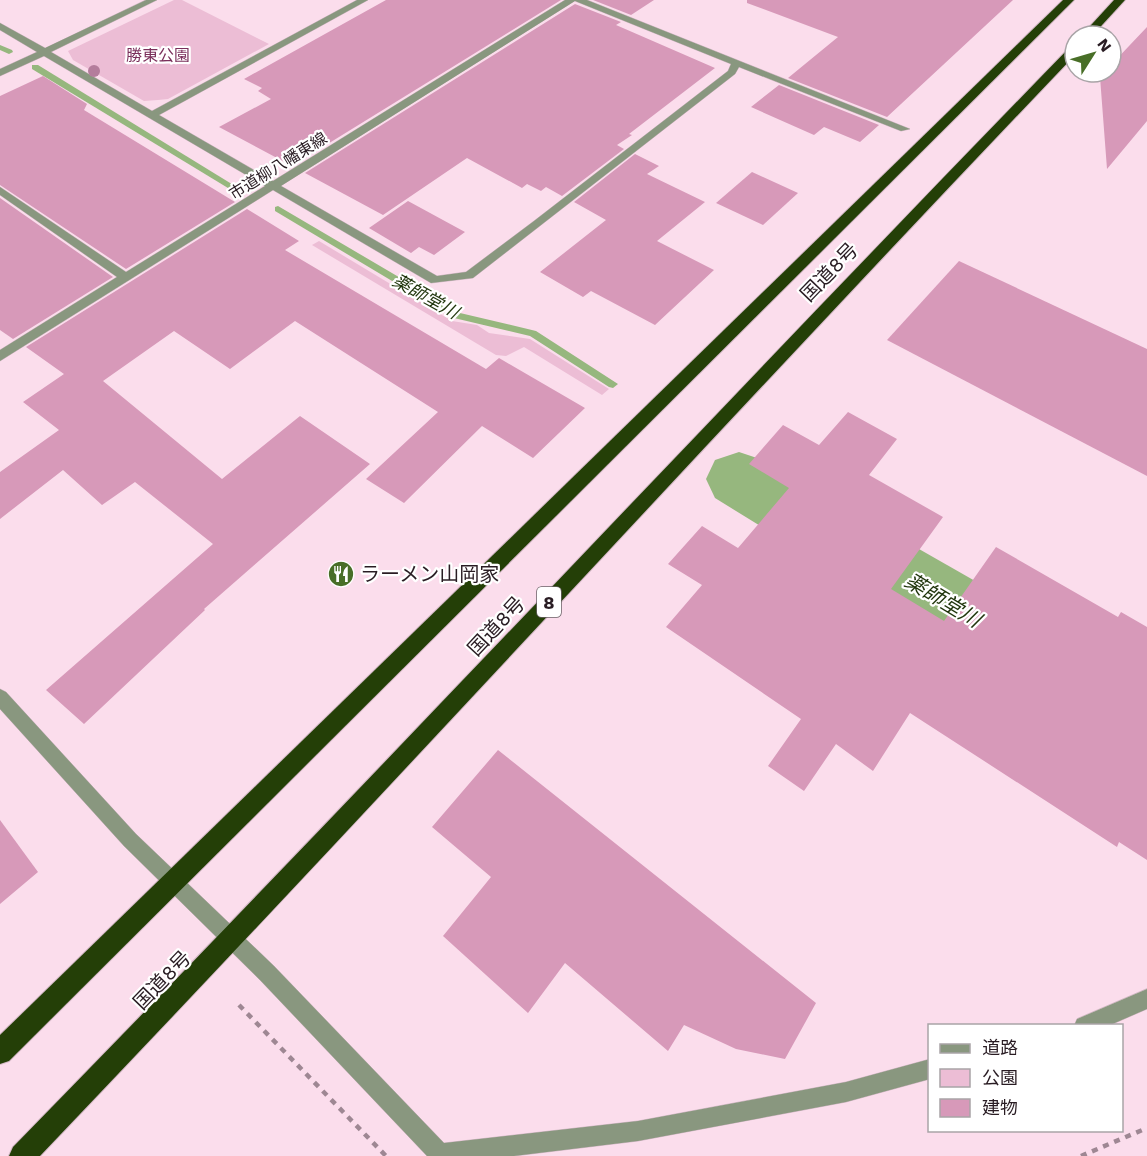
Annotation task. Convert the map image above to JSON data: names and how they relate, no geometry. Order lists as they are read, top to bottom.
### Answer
{
  "streets": {
    "highway": ["国道8号", "8"],
    "street": ["市道柳八幡東線"]
  },
  "water": ["薬師堂川"],
  "parks": ["勝東公園"],
  "places": {
    "restaurant": ["ラーメン山岡家"]
  },
  "legend": ["道路", "公園", "建物"],
  "north": "top right"
}
